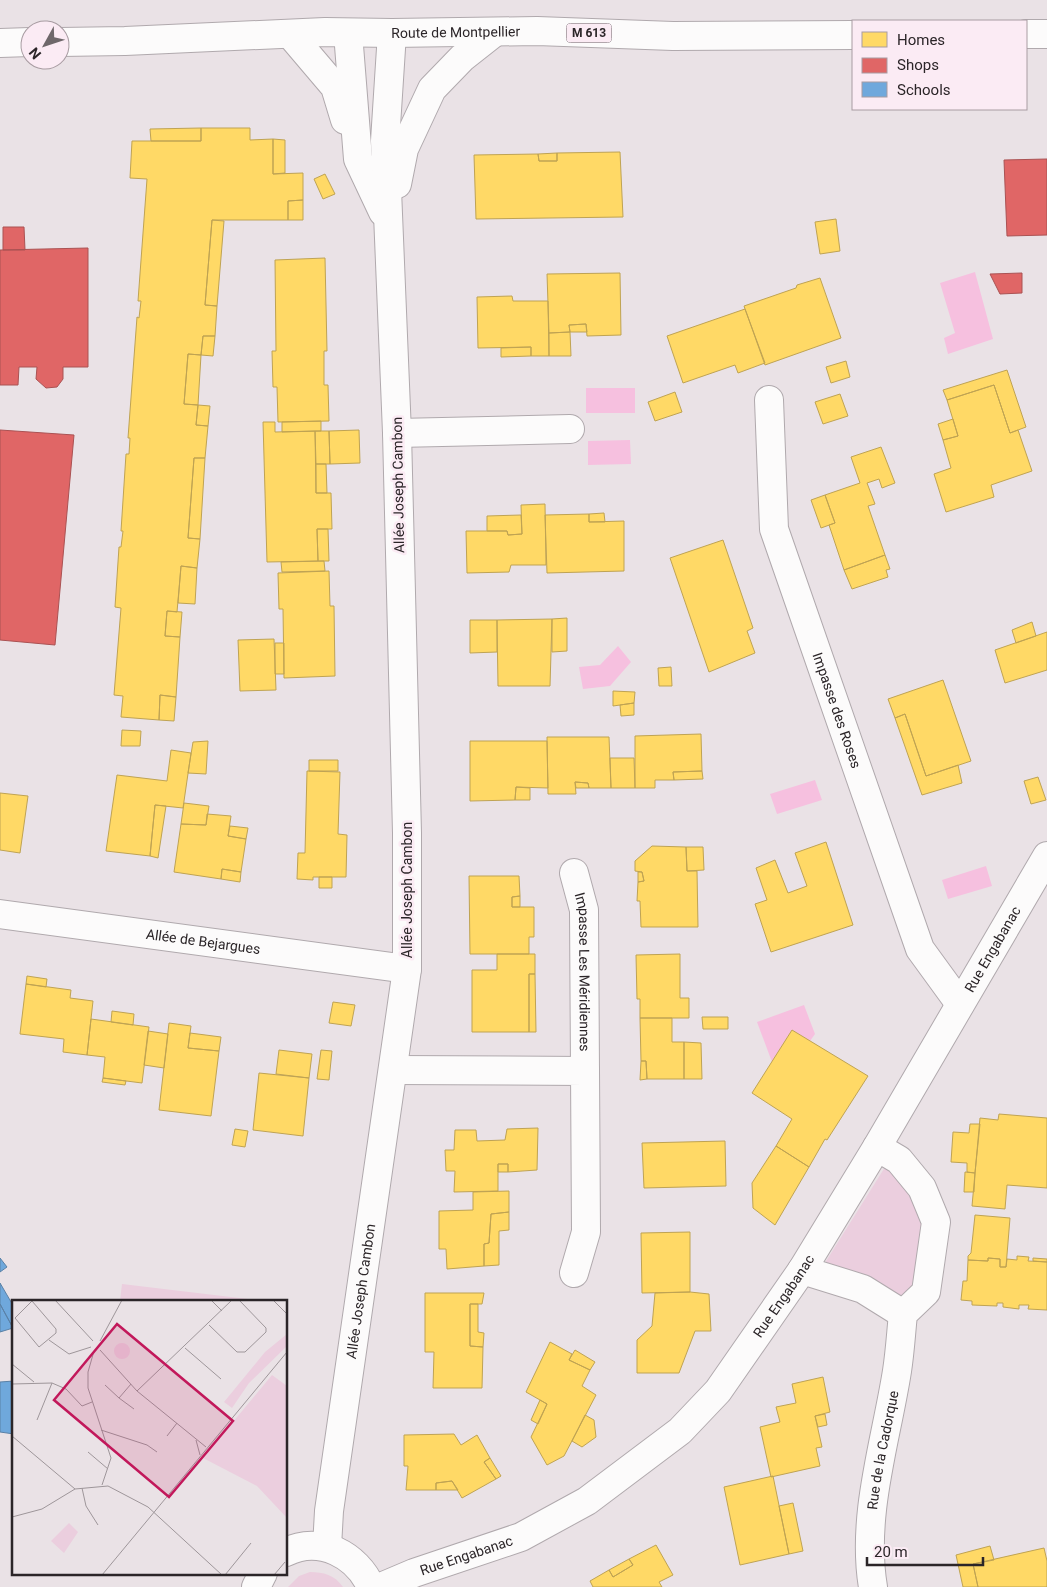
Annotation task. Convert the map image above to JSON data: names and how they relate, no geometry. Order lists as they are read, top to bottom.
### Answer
{
  "streets": {
    "street": [
      "Route de Montpellier",
      "M 613",
      "Allée Joseph Cambon",
      "Impasse des Roses",
      "Allée de Bejargues",
      "Rue Engabanac",
      "Impasse Les Méridiennes",
      "Rue de la Cadorque"
    ]
  },
  "crossings": [
    ["Route de Montpellier", "Allée Joseph Cambon"],
    ["Allée Joseph Cambon", "Allée de Bejargues"],
    ["Allée Joseph Cambon", "Impasse Les Méridiennes"],
    ["Impasse des Roses", "Rue Engabanac"]
  ],
  "legend": ["Homes", "Shops", "Schools"],
  "scale_bar": "20 m",
  "north": "bottom left"
}
